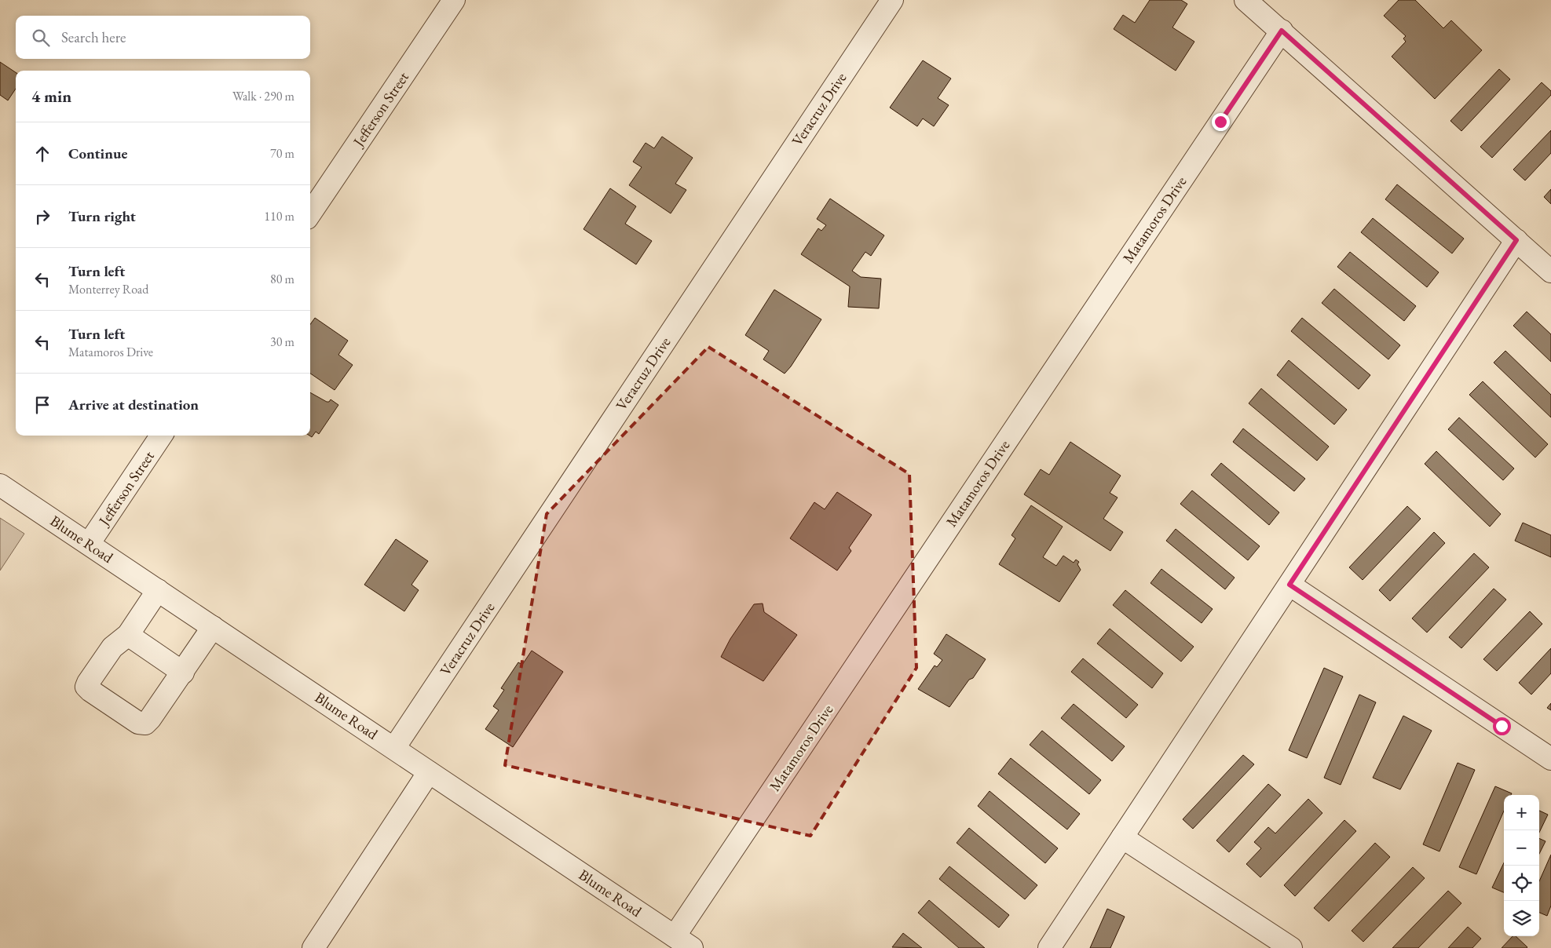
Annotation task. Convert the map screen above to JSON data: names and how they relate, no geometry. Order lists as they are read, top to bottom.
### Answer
{
  "streets": {
    "street": [
      "Jefferson Street",
      "Veracruz Drive",
      "Matamoros Drive",
      "Blume Road"
    ]
  },
  "crossings": [
    ["Jefferson Street", "Blume Road"],
    ["Veracruz Drive", "Blume Road"],
    ["Matamoros Drive", "Blume Road"]
  ],
  "page": {
    "search": "Search here",
    "heading": ["4 min", "Walk · 290 m"],
    "list": [
      ["Continue", "70 m"],
      ["Turn right", "110 m"],
      ["Turn left", "Monterrey Road", "80 m"],
      ["Turn left", "Matamoros Drive", "30 m"],
      "Arrive at destination"
    ],
    "map_buttons": ["+", "−"]
  }
}
